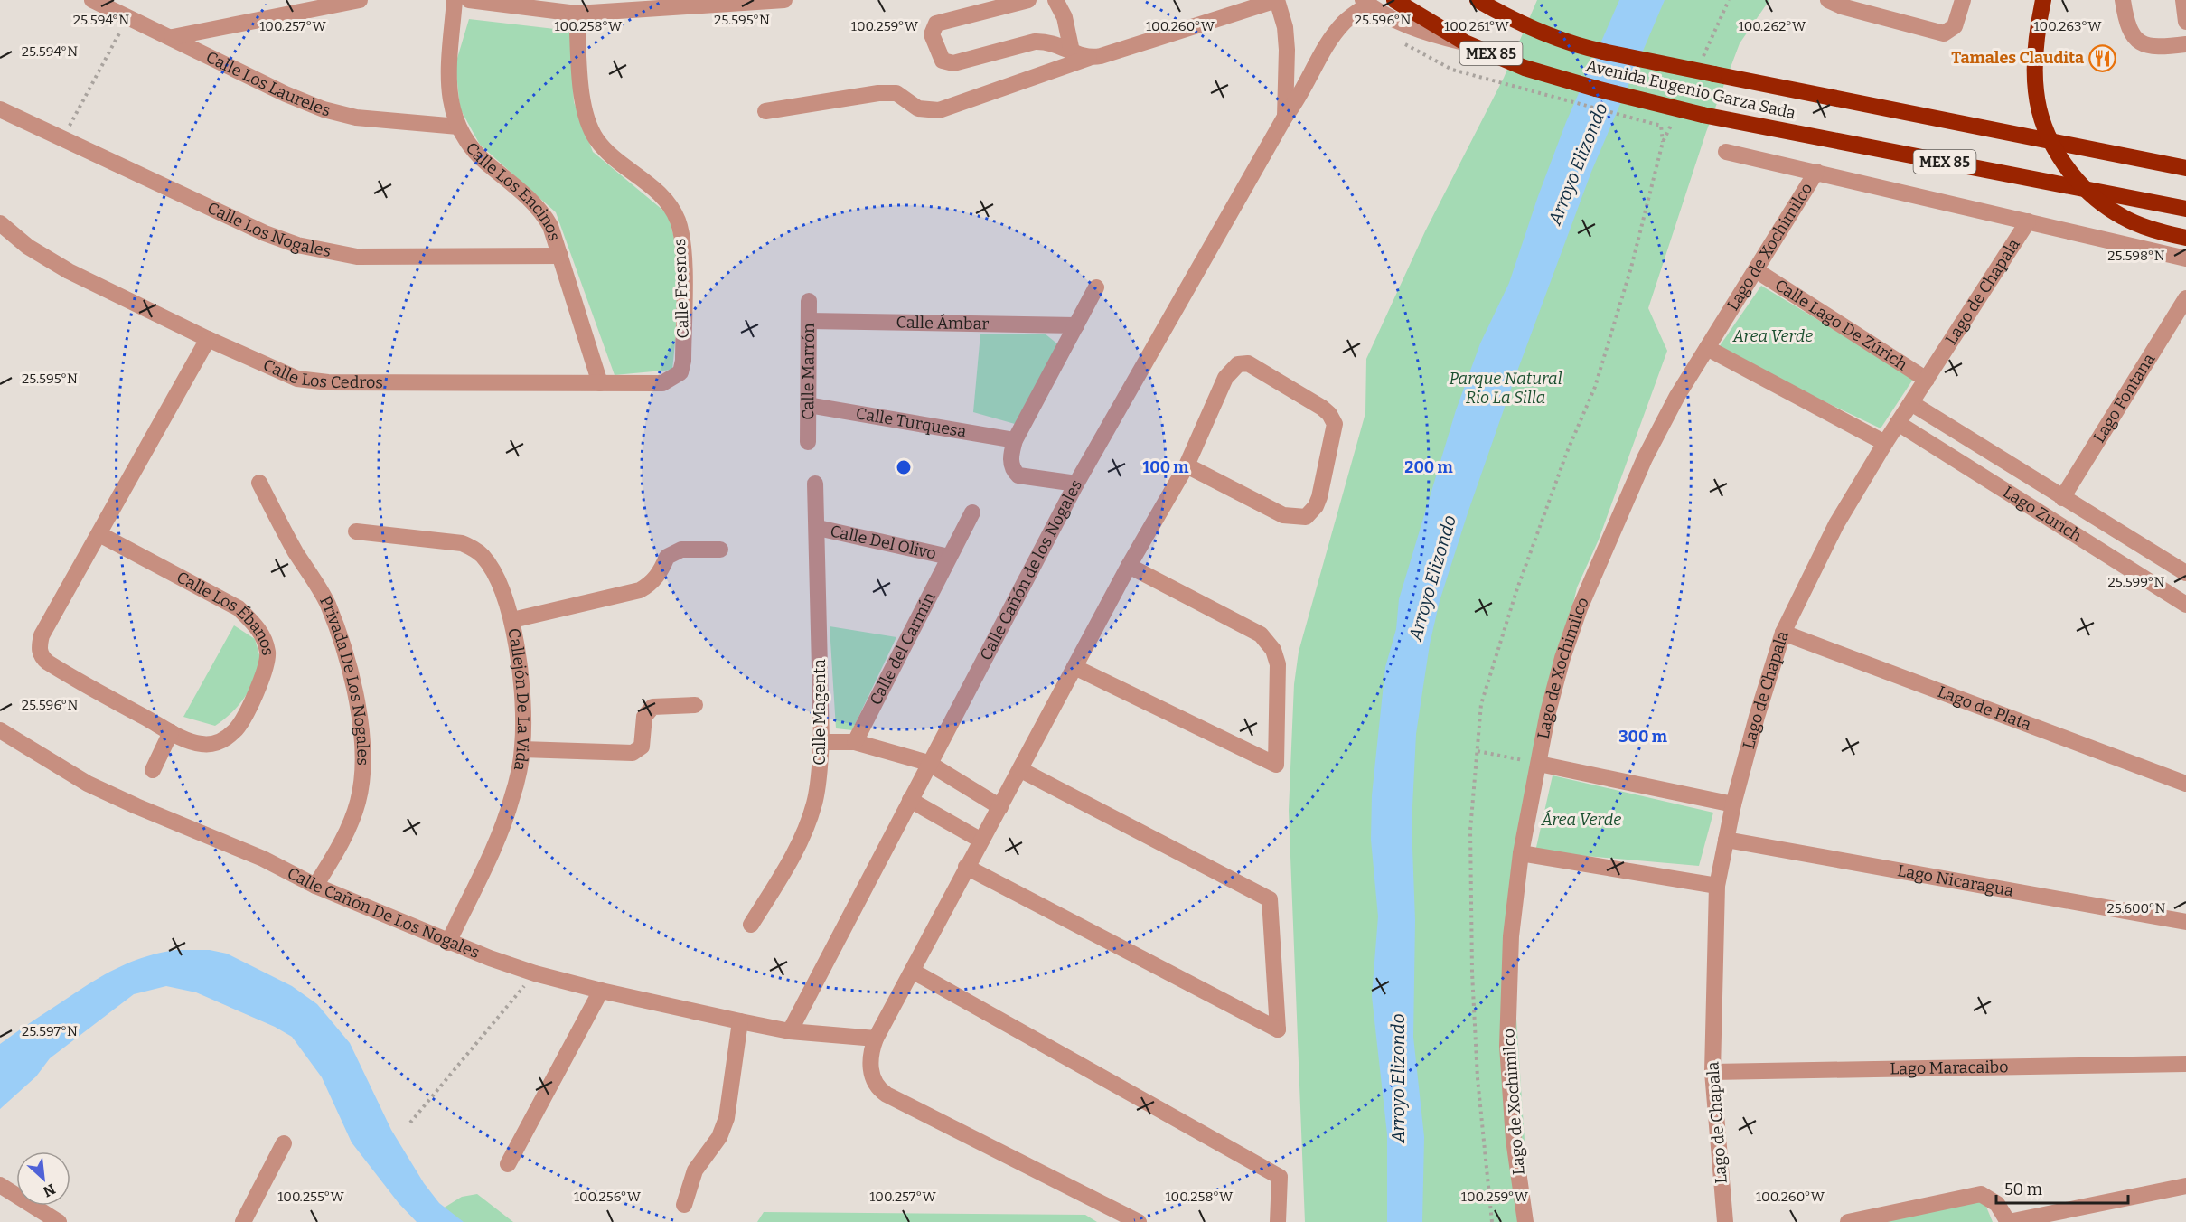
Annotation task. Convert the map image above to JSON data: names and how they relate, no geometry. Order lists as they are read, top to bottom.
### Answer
{
  "streets": {
    "highway": ["MEX 85", "Avenida Eugenio Garza Sada"],
    "street": [
      "Calle Los Laureles",
      "Calle Los Encinos",
      "Calle Los Nogales",
      "Lago de Xochimilco",
      "Calle Fresnos",
      "Lago de Chapala",
      "Calle Ámbar",
      "Calle Lago De Zúrich",
      "Calle Los Cedros",
      "Calle Marrón",
      "Lago Fontana",
      "Calle Turquesa",
      "Lago Zurich",
      "Calle Del Olivo",
      "Calle Cañón de los Nogales",
      "Calle Los Ébanos",
      "Calle del Carmín",
      "Privada De Los Nogales",
      "Callejón De La Vida",
      "Lago de Plata",
      "Calle Magenta",
      "Lago Nicaragua",
      "Calle Cañón De Los Nogales",
      "Lago Maracaibo"
    ]
  },
  "crossings": [
    ["Calle Los Laureles", "Calle Los Encinos"],
    ["Calle Los Encinos", "Calle Los Nogales"],
    ["Calle Los Encinos", "Calle Los Cedros"],
    ["Lago de Xochimilco", "Calle Lago De Zúrich"],
    ["Calle Fresnos", "Calle Los Cedros"],
    ["Lago de Chapala", "Calle Lago De Zúrich"],
    ["Lago de Chapala", "Lago Zurich"],
    ["Lago de Chapala", "Lago de Plata"],
    ["Lago de Chapala", "Lago Nicaragua"],
    ["Lago de Chapala", "Lago Maracaibo"],
    ["Calle Ámbar", "Calle Marrón"],
    ["Calle Marrón", "Calle Turquesa"],
    ["Lago Fontana", "Lago Zurich"],
    ["Calle Del Olivo", "Calle del Carmín"],
    ["Calle Del Olivo", "Calle Magenta"],
    ["Calle Cañón de los Nogales", "Calle Cañón De Los Nogales"],
    ["Privada De Los Nogales", "Calle Cañón De Los Nogales"],
    ["Callejón De La Vida", "Calle Cañón De Los Nogales"]
  ],
  "water": ["Arroyo Elizondo"],
  "parks": ["Area Verde", "Parque Natural Rio La Silla", "Área Verde"],
  "places": {
    "restaurant": ["Tamales Claudita"]
  },
  "scale_bar": "50 m",
  "north": "bottom right",
  "coordinates": [
    "25.594°N",
    "25.595°N",
    "25.596°N",
    "100.263°W",
    "100.257°W",
    "100.258°W",
    "100.259°W",
    "100.260°W",
    "100.261°W",
    "100.262°W",
    "25.598°N",
    "25.599°N",
    "25.600°N",
    "25.597°N",
    "100.255°W",
    "100.256°W"
  ],
  "rings": ["100 m", "200 m", "300 m"]
}
